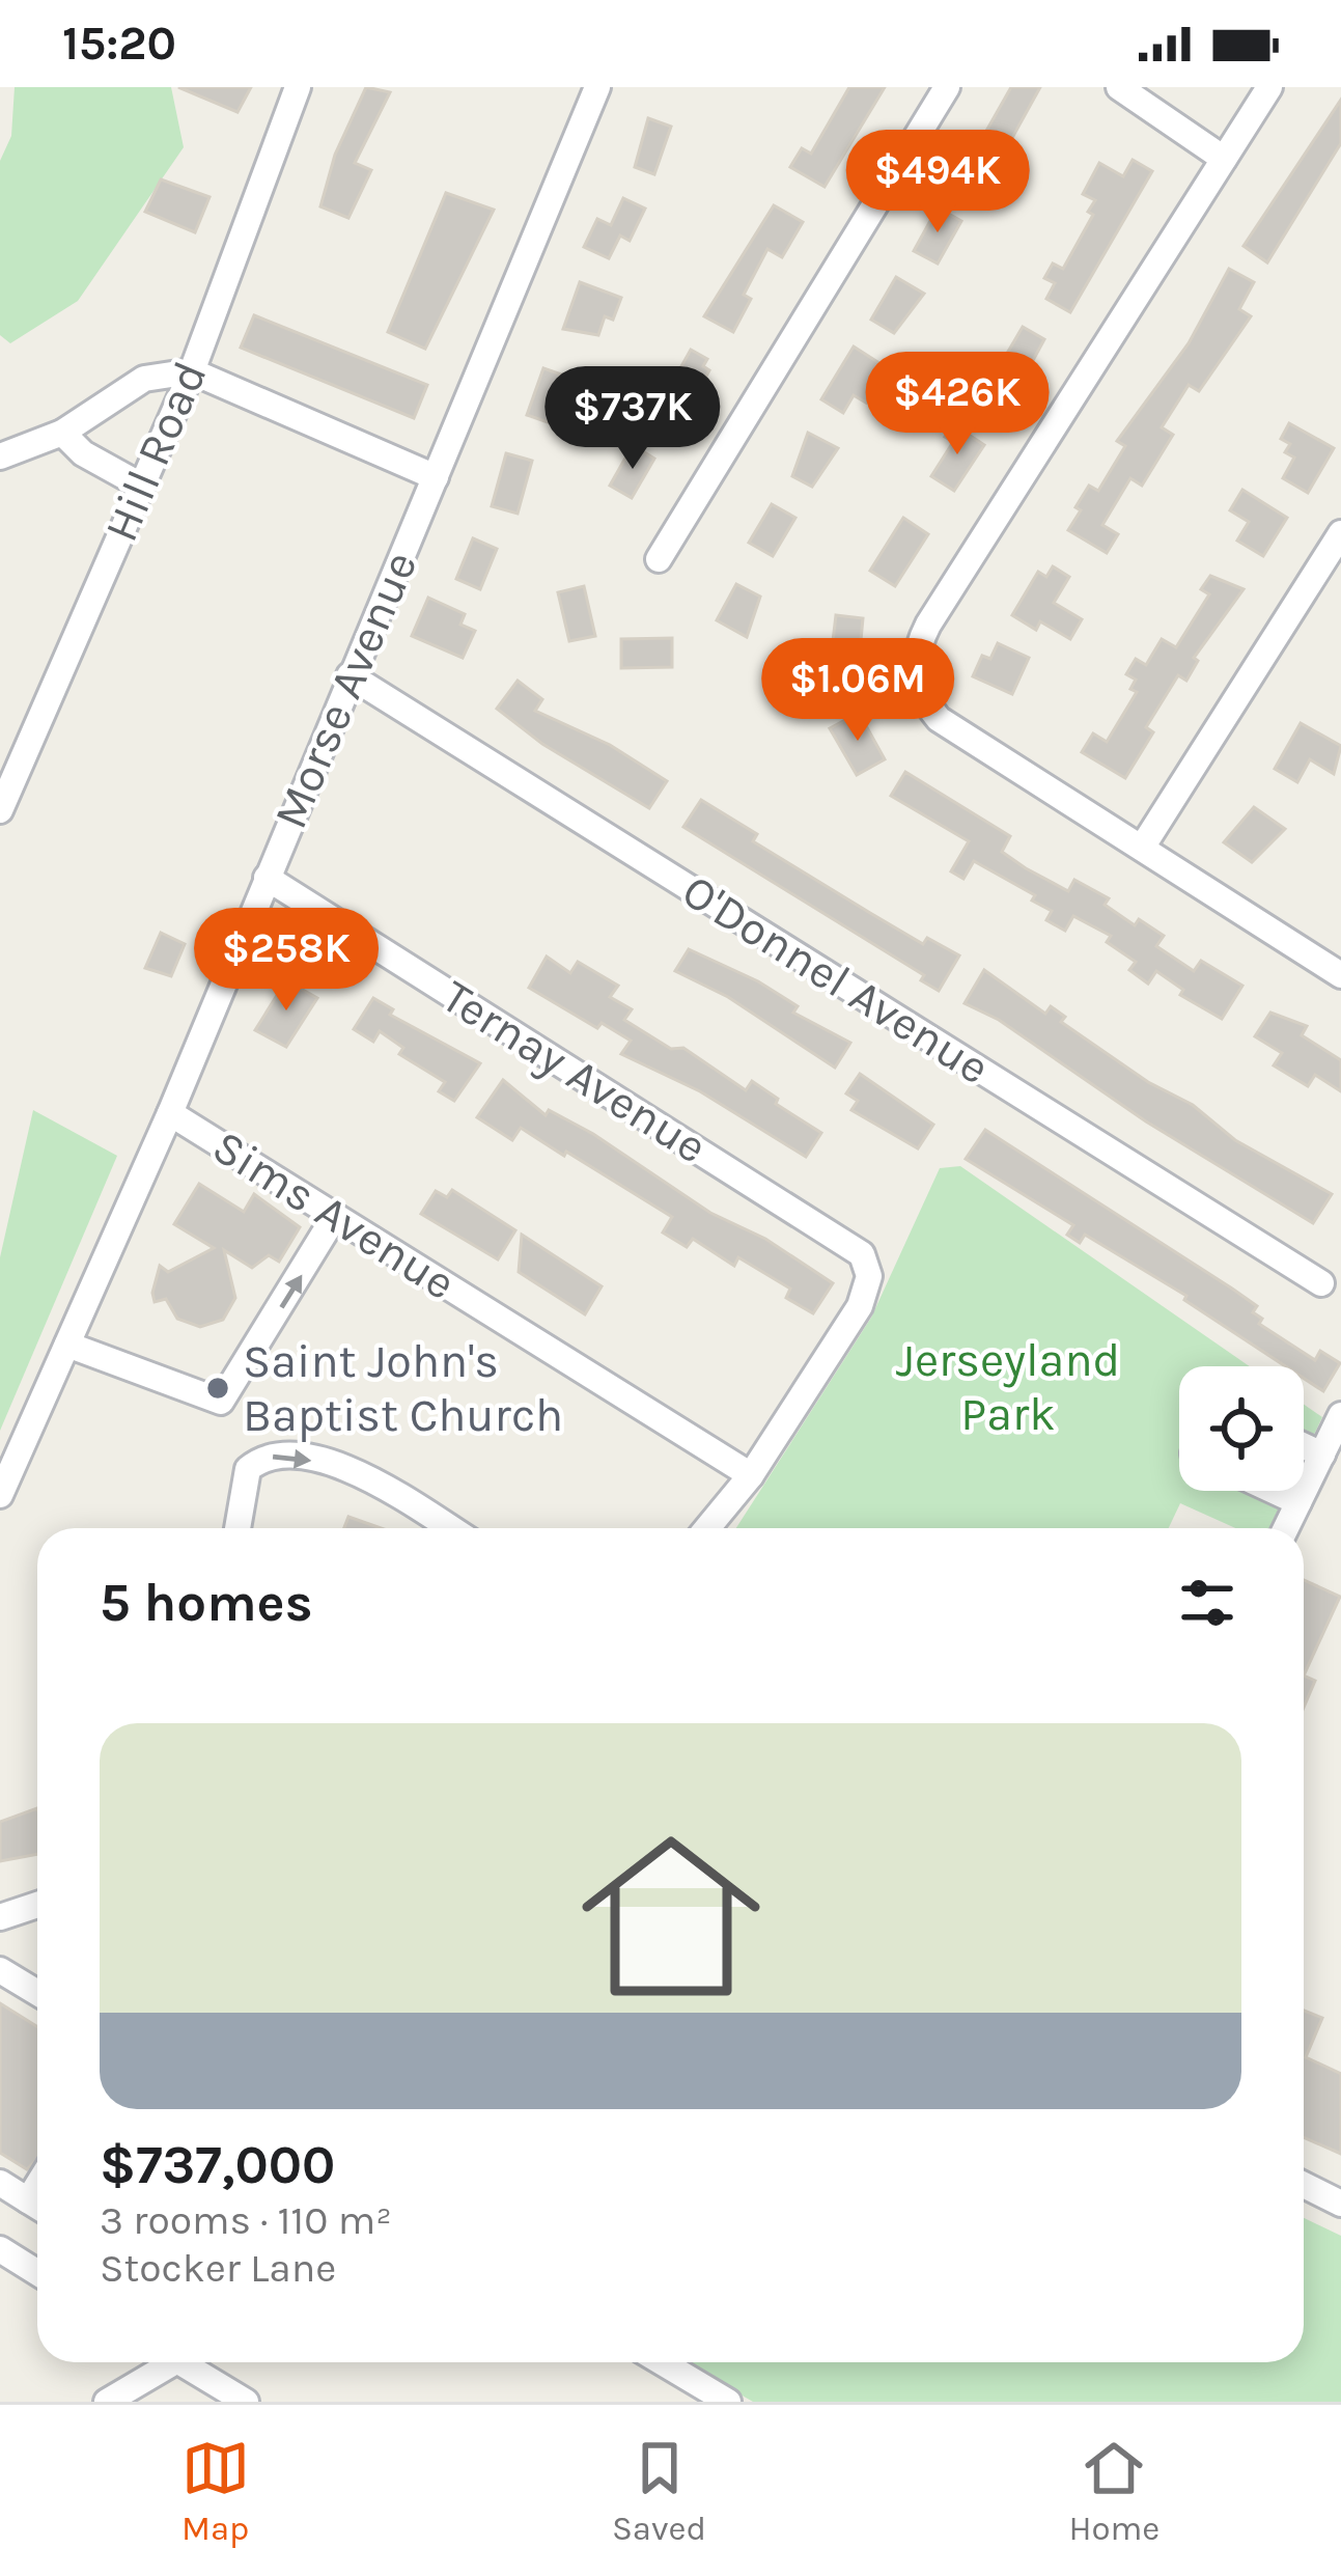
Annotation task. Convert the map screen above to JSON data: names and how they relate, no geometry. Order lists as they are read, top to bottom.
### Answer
{
  "streets": {
    "street": [
      "Hill Road",
      "Morse Avenue",
      "O'Donnel Avenue",
      "Ternay Avenue",
      "Sims Avenue"
    ]
  },
  "crossings": [
    ["Morse Avenue", "O'Donnel Avenue"],
    ["Morse Avenue", "Ternay Avenue"],
    ["Morse Avenue", "Sims Avenue"],
    ["Ternay Avenue", "Sims Avenue"]
  ],
  "parks": ["Jerseyland Park"],
  "places": ["Saint John's Baptist Church"],
  "page": {
    "status": "15:20",
    "price": [
      "$494K",
      "$426K",
      "$737K",
      "$1.06M",
      "$258K"
    ],
    "heading": "5 homes",
    "list": [
      {
        "name": "$737,000",
        "note": "3 rooms · 110 m² · Stocker Lane"
      }
    ],
    "tabs": ["Map", "Saved", "Home"]
  }
}
